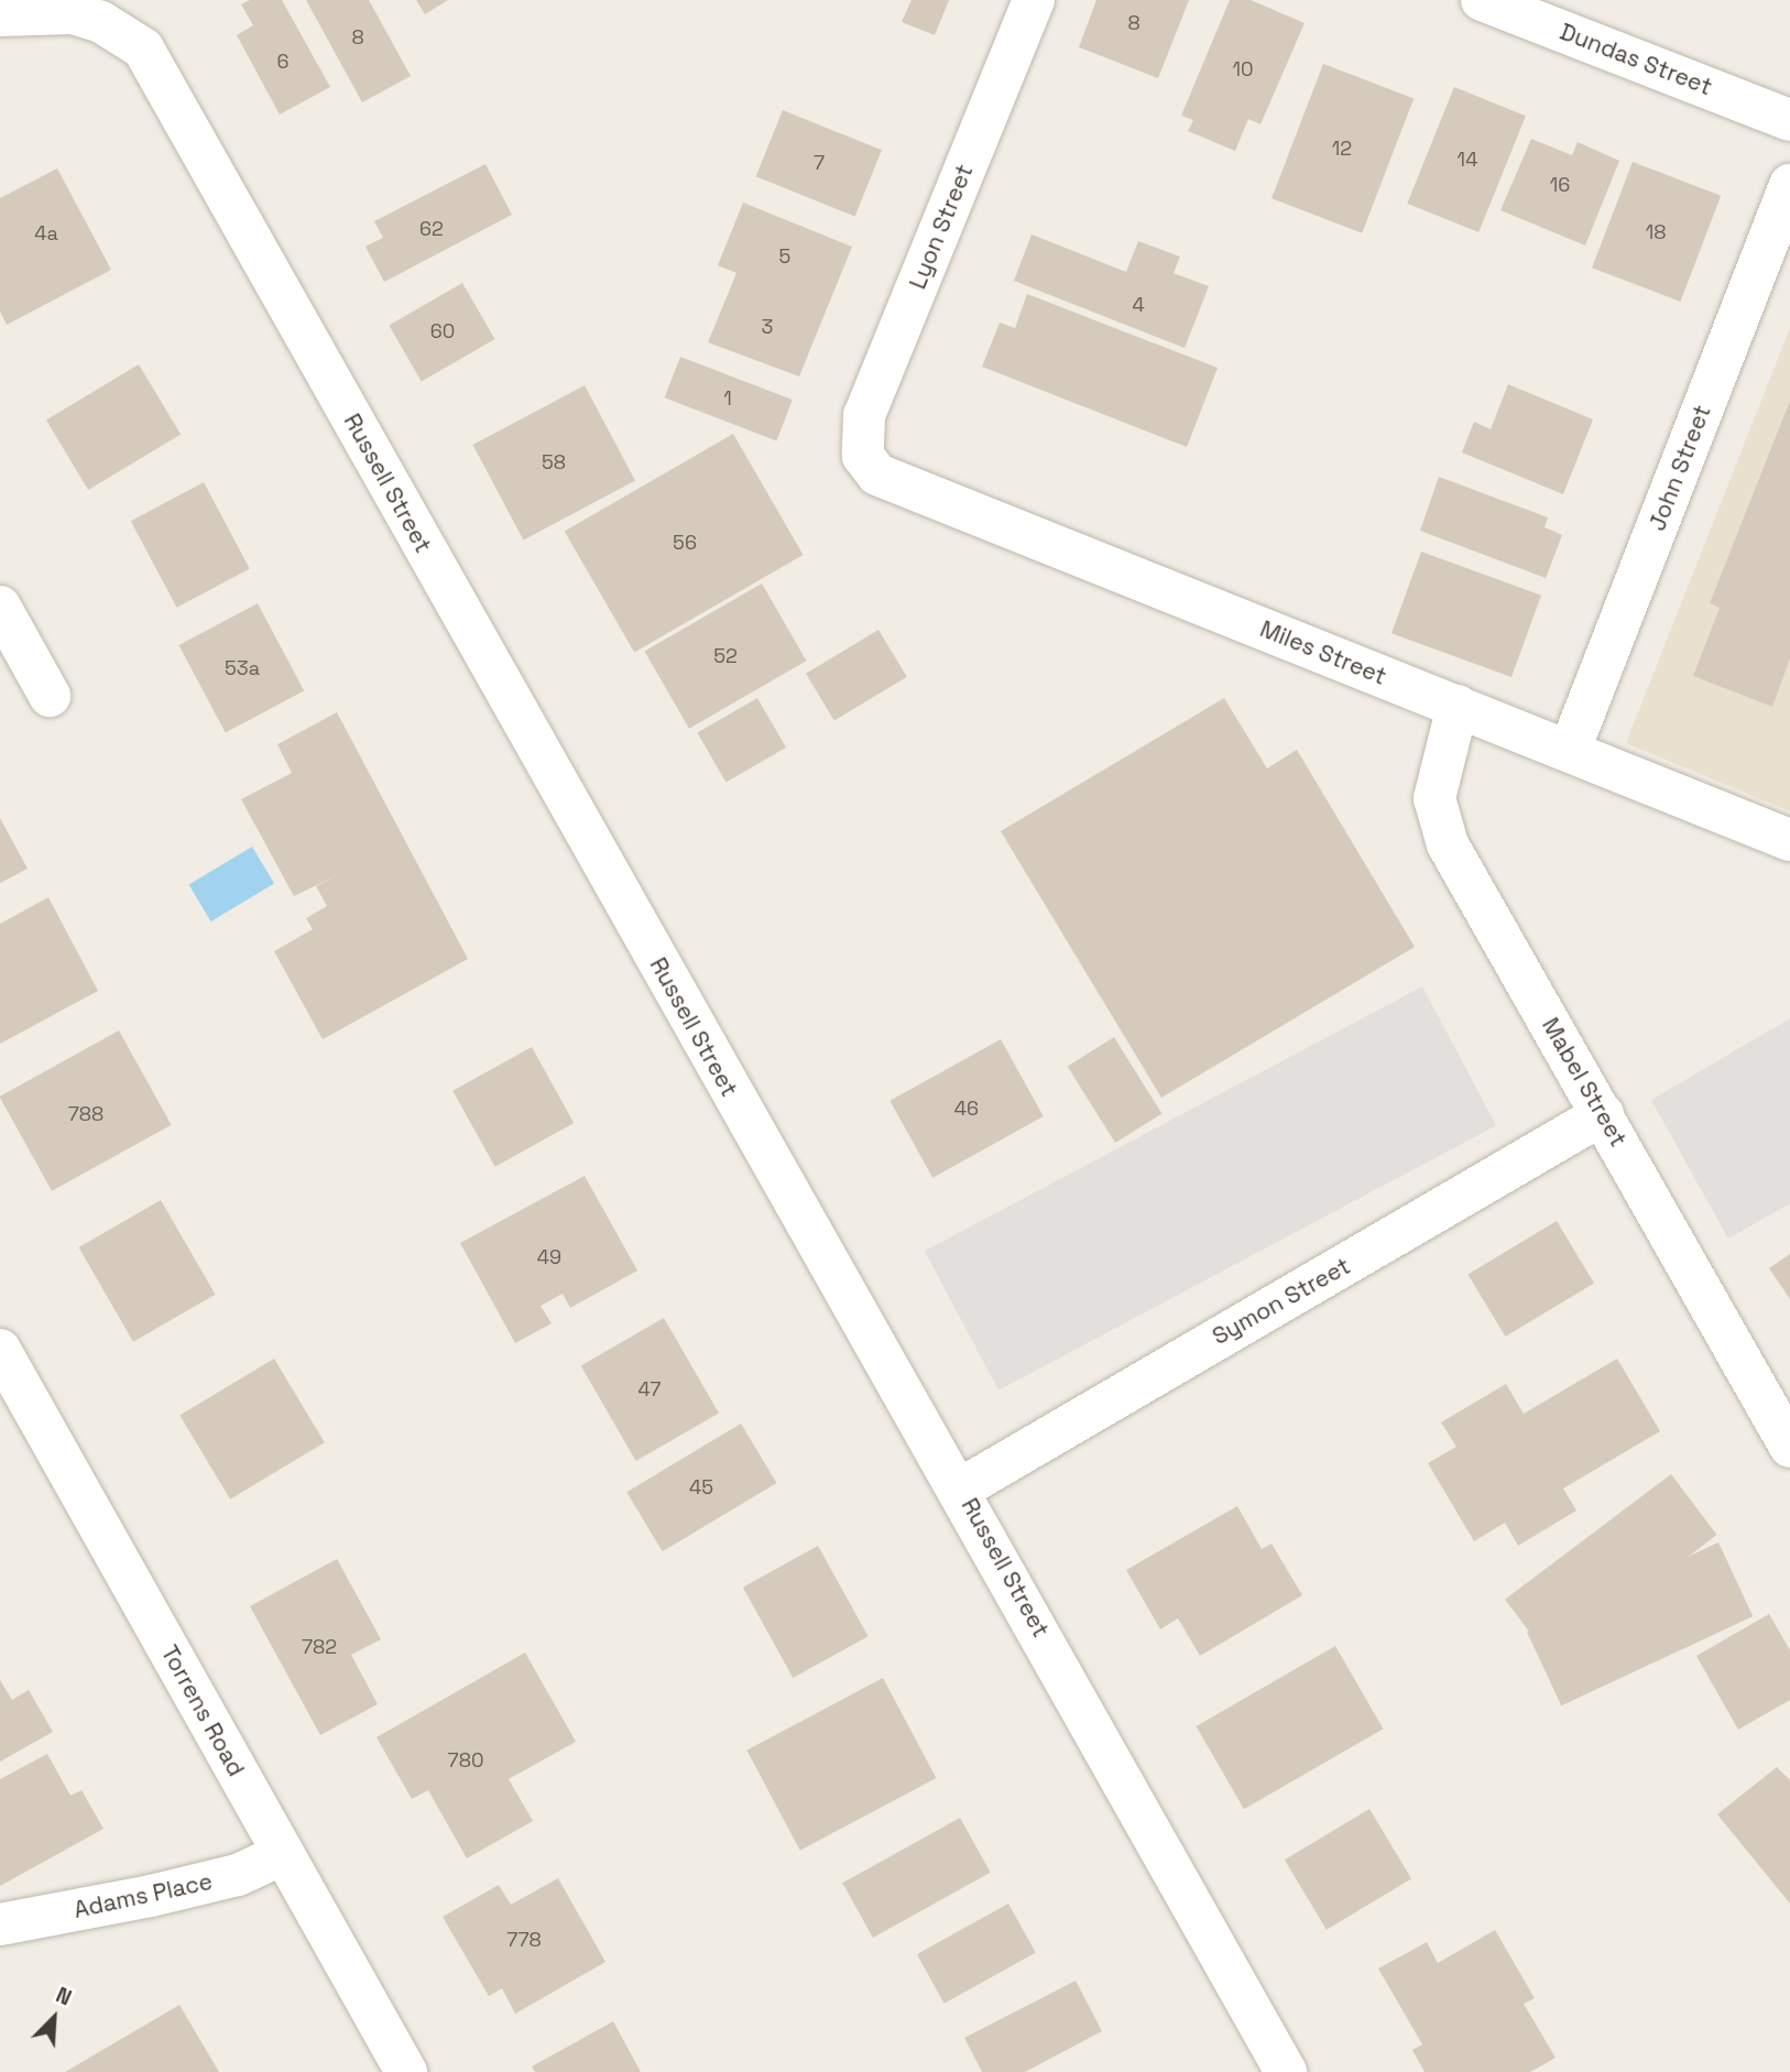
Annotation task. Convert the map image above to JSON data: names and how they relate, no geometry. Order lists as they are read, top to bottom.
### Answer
{
  "streets": {
    "street": [
      "Dundas Street",
      "Lyon Street",
      "John Street",
      "Russell Street",
      "Miles Street",
      "Mabel Street",
      "Symon Street",
      "Torrens Road",
      "Adams Place"
    ]
  },
  "crossings": [
    ["Lyon Street", "Miles Street"],
    ["John Street", "Miles Street"],
    ["Russell Street", "Symon Street"],
    ["Miles Street", "Mabel Street"],
    ["Mabel Street", "Symon Street"],
    ["Torrens Road", "Adams Place"]
  ],
  "house_numbers": [
    "8",
    "8",
    "6",
    "10",
    "12",
    "14",
    "7",
    "16",
    "62",
    "18",
    "4a",
    "5",
    "4",
    "3",
    "60",
    "1",
    "58",
    "56",
    "52",
    "53a",
    "46",
    "788",
    "49",
    "47",
    "45",
    "782",
    "780",
    "778"
  ],
  "north": "top right"
}
